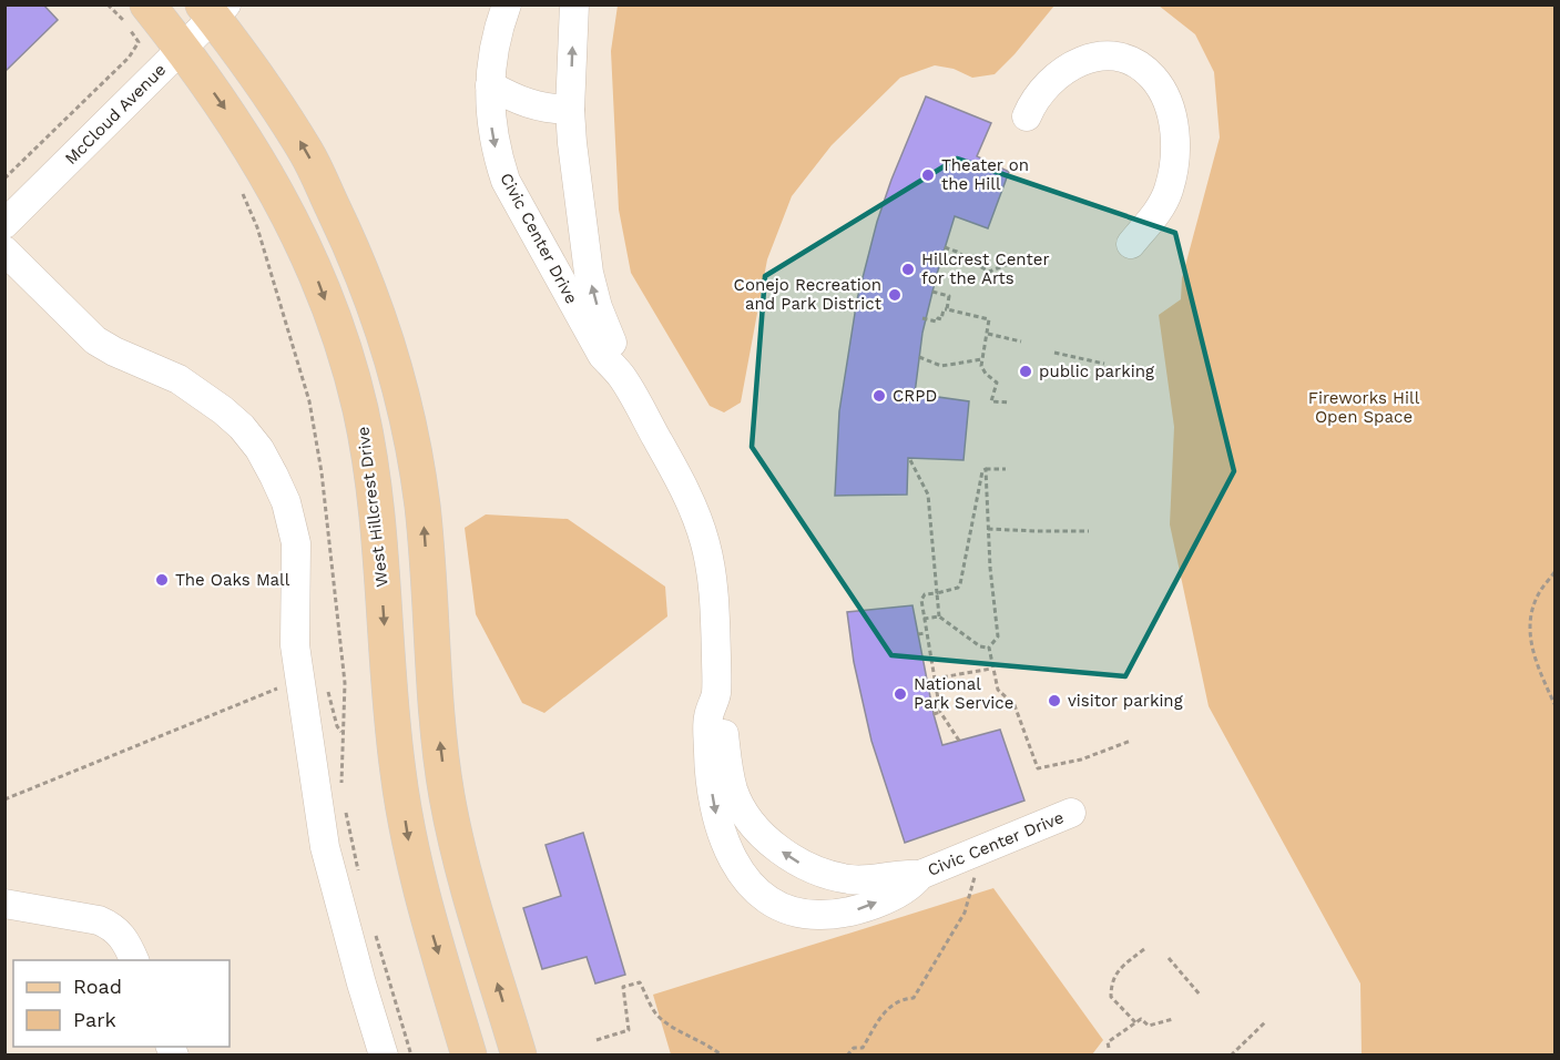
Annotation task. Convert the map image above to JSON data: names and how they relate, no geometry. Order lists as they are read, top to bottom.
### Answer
{
  "streets": {
    "main road": ["West Hillcrest Drive"],
    "street": ["McCloud Avenue", "Civic Center Drive"]
  },
  "crossings": [
    ["McCloud Avenue", "West Hillcrest Drive"]
  ],
  "parks": ["Fireworks Hill Open Space"],
  "places": [
    "Theater on the Hill",
    "Hillcrest Center for the Arts",
    "Conejo Recreation and Park District",
    "public parking",
    "CRPD",
    "The Oaks Mall",
    "National Park Service",
    "visitor parking"
  ],
  "legend": ["Road", "Park"]
}
